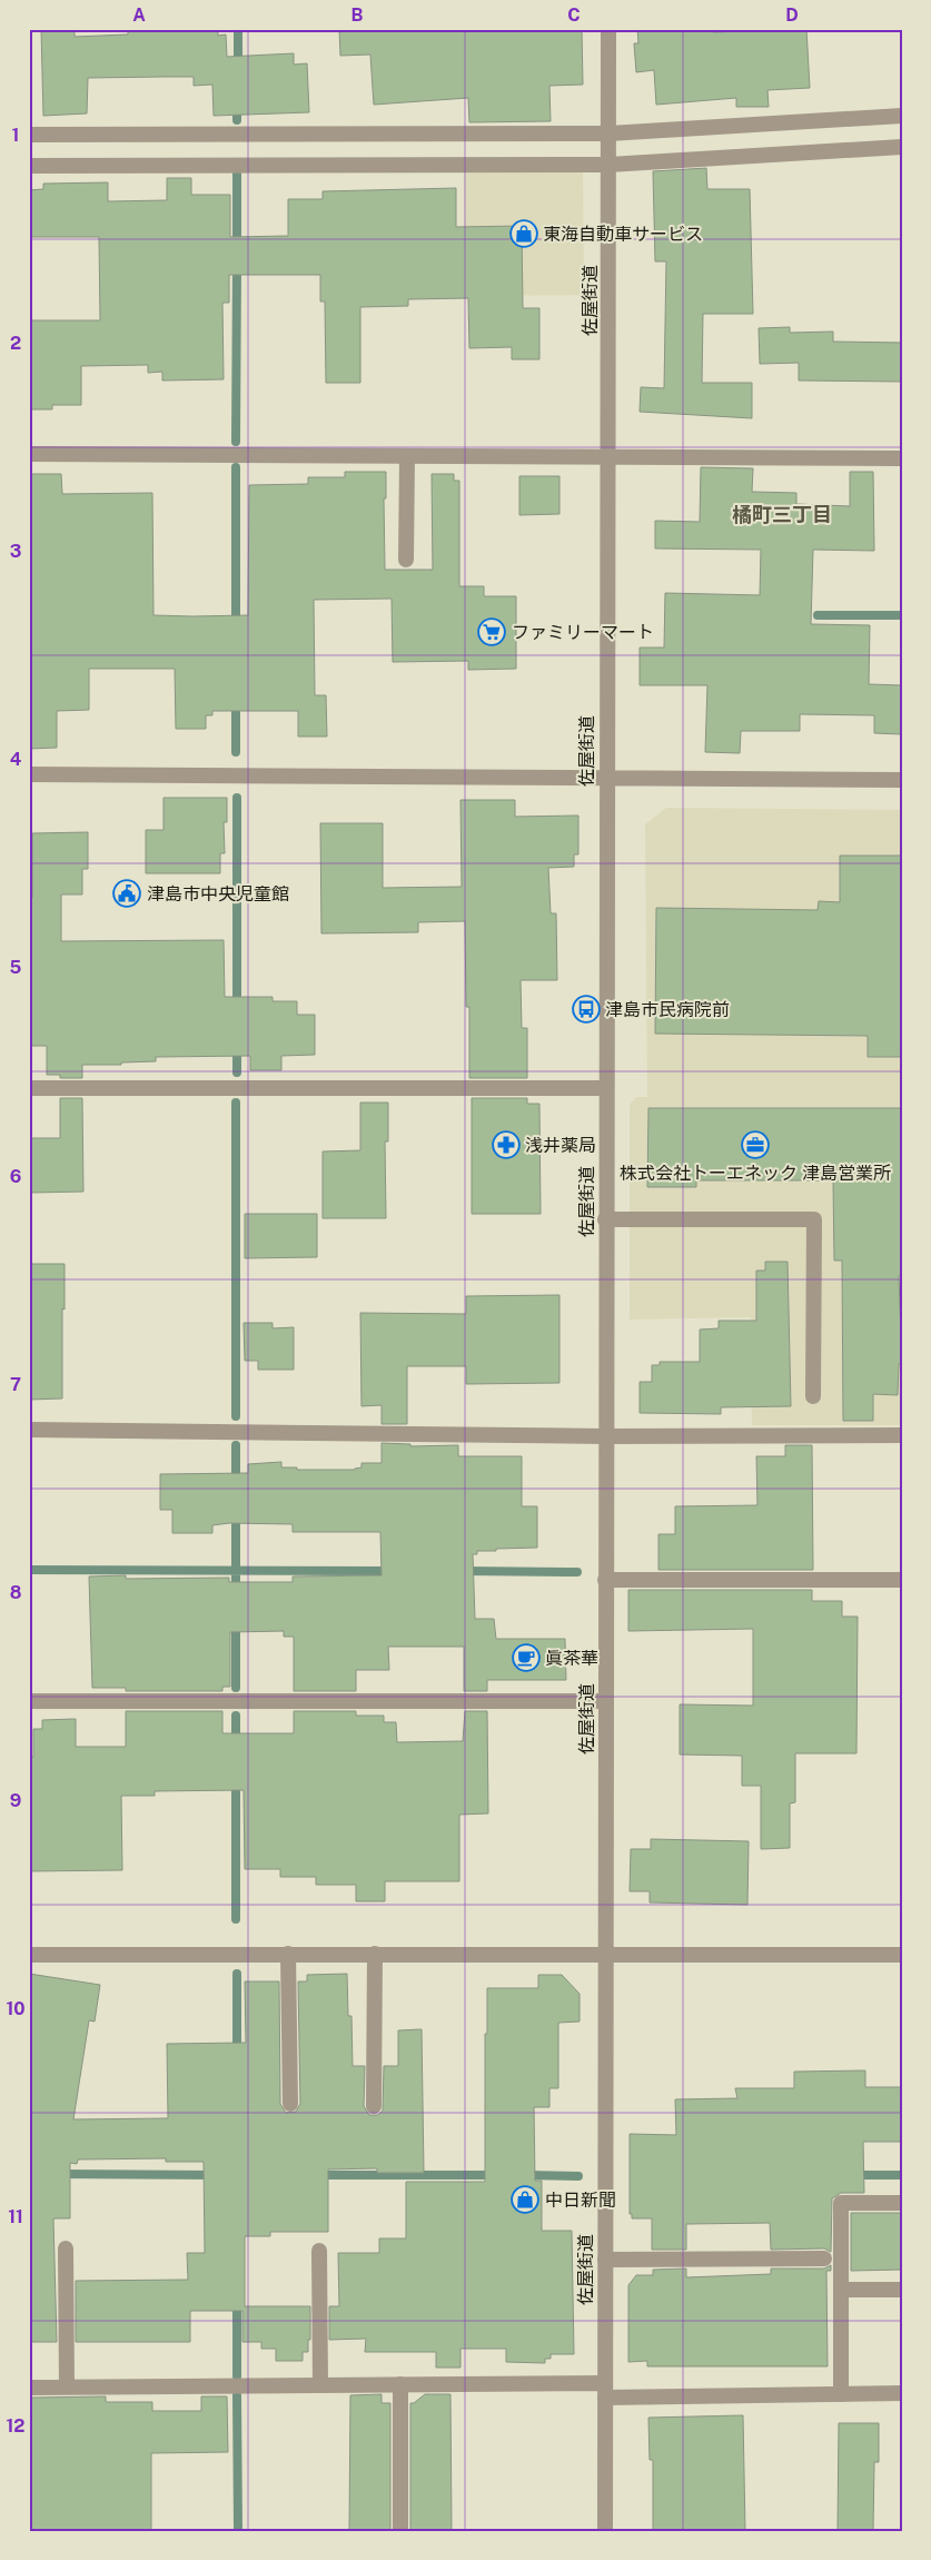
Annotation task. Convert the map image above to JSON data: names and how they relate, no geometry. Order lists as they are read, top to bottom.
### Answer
{
  "streets": {
    "street": ["佐屋街道"]
  },
  "districts": ["橘町三丁目"],
  "places": {
    "shop": ["東海自動車サービス", "中日新聞"],
    "supermarket": ["ファミリーマート"],
    "public building": ["津島市中央児童館"],
    "bus stop": ["津島市民病院前"],
    "pharmacy": ["浅井薬局"],
    "office": ["株式会社トーエネック 津島営業所"],
    "cafe": ["眞茶華"]
  },
  "grid": {
    "columns": [
      "A",
      "B",
      "C",
      "D"
    ],
    "rows": [
      "1",
      "2",
      "3",
      "4",
      "5",
      "6",
      "7",
      "8",
      "9",
      "10",
      "11",
      "12"
    ]
  }
}
